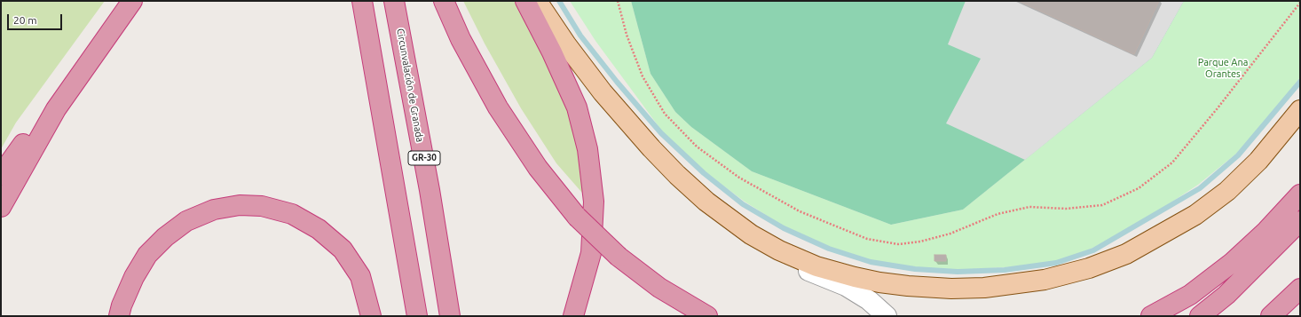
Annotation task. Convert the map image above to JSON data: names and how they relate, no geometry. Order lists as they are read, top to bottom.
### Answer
{
  "streets": {
    "highway": ["Circunvalación de Granada", "GR-30"]
  },
  "parks": ["Parque Ana Orantes"],
  "scale_bar": "20 m"
}
